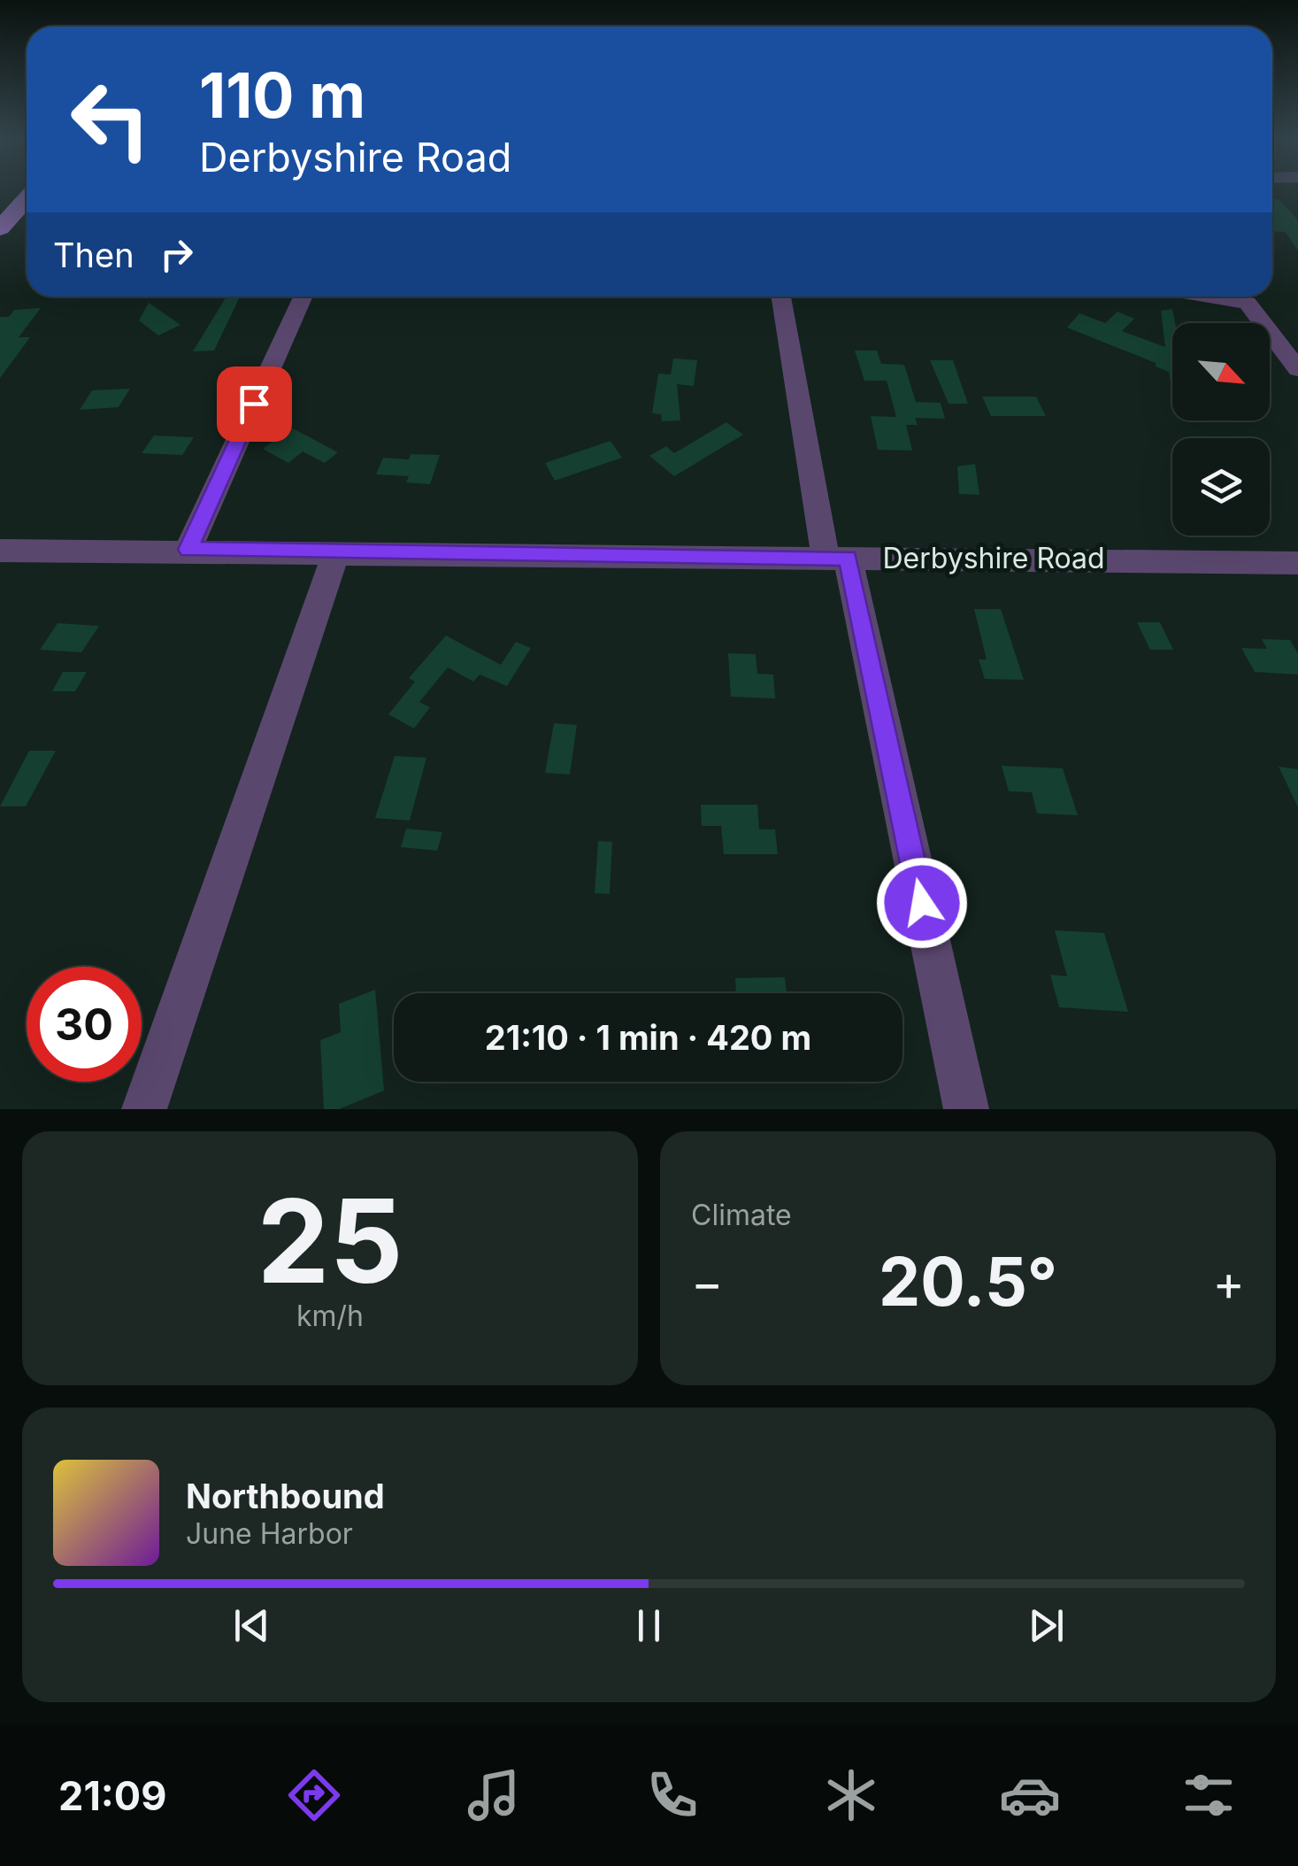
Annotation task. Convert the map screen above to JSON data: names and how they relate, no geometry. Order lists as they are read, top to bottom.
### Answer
{
  "streets": {
    "street": ["Derbyshire Road"]
  },
  "north": "bottom right",
  "page": {
    "turn": ["110 m", "Derbyshire Road"],
    "then": "Then",
    "limit": "30",
    "trip": "21:10 · 1 min · 420 m",
    "tile": [
      ["25", "km/h"],
      "Climate"
    ],
    "heat": ["−", "20.5°", "+"],
    "song": ["Northbound", "June Harbor"],
    "tabs": "21:09"
  }
}
